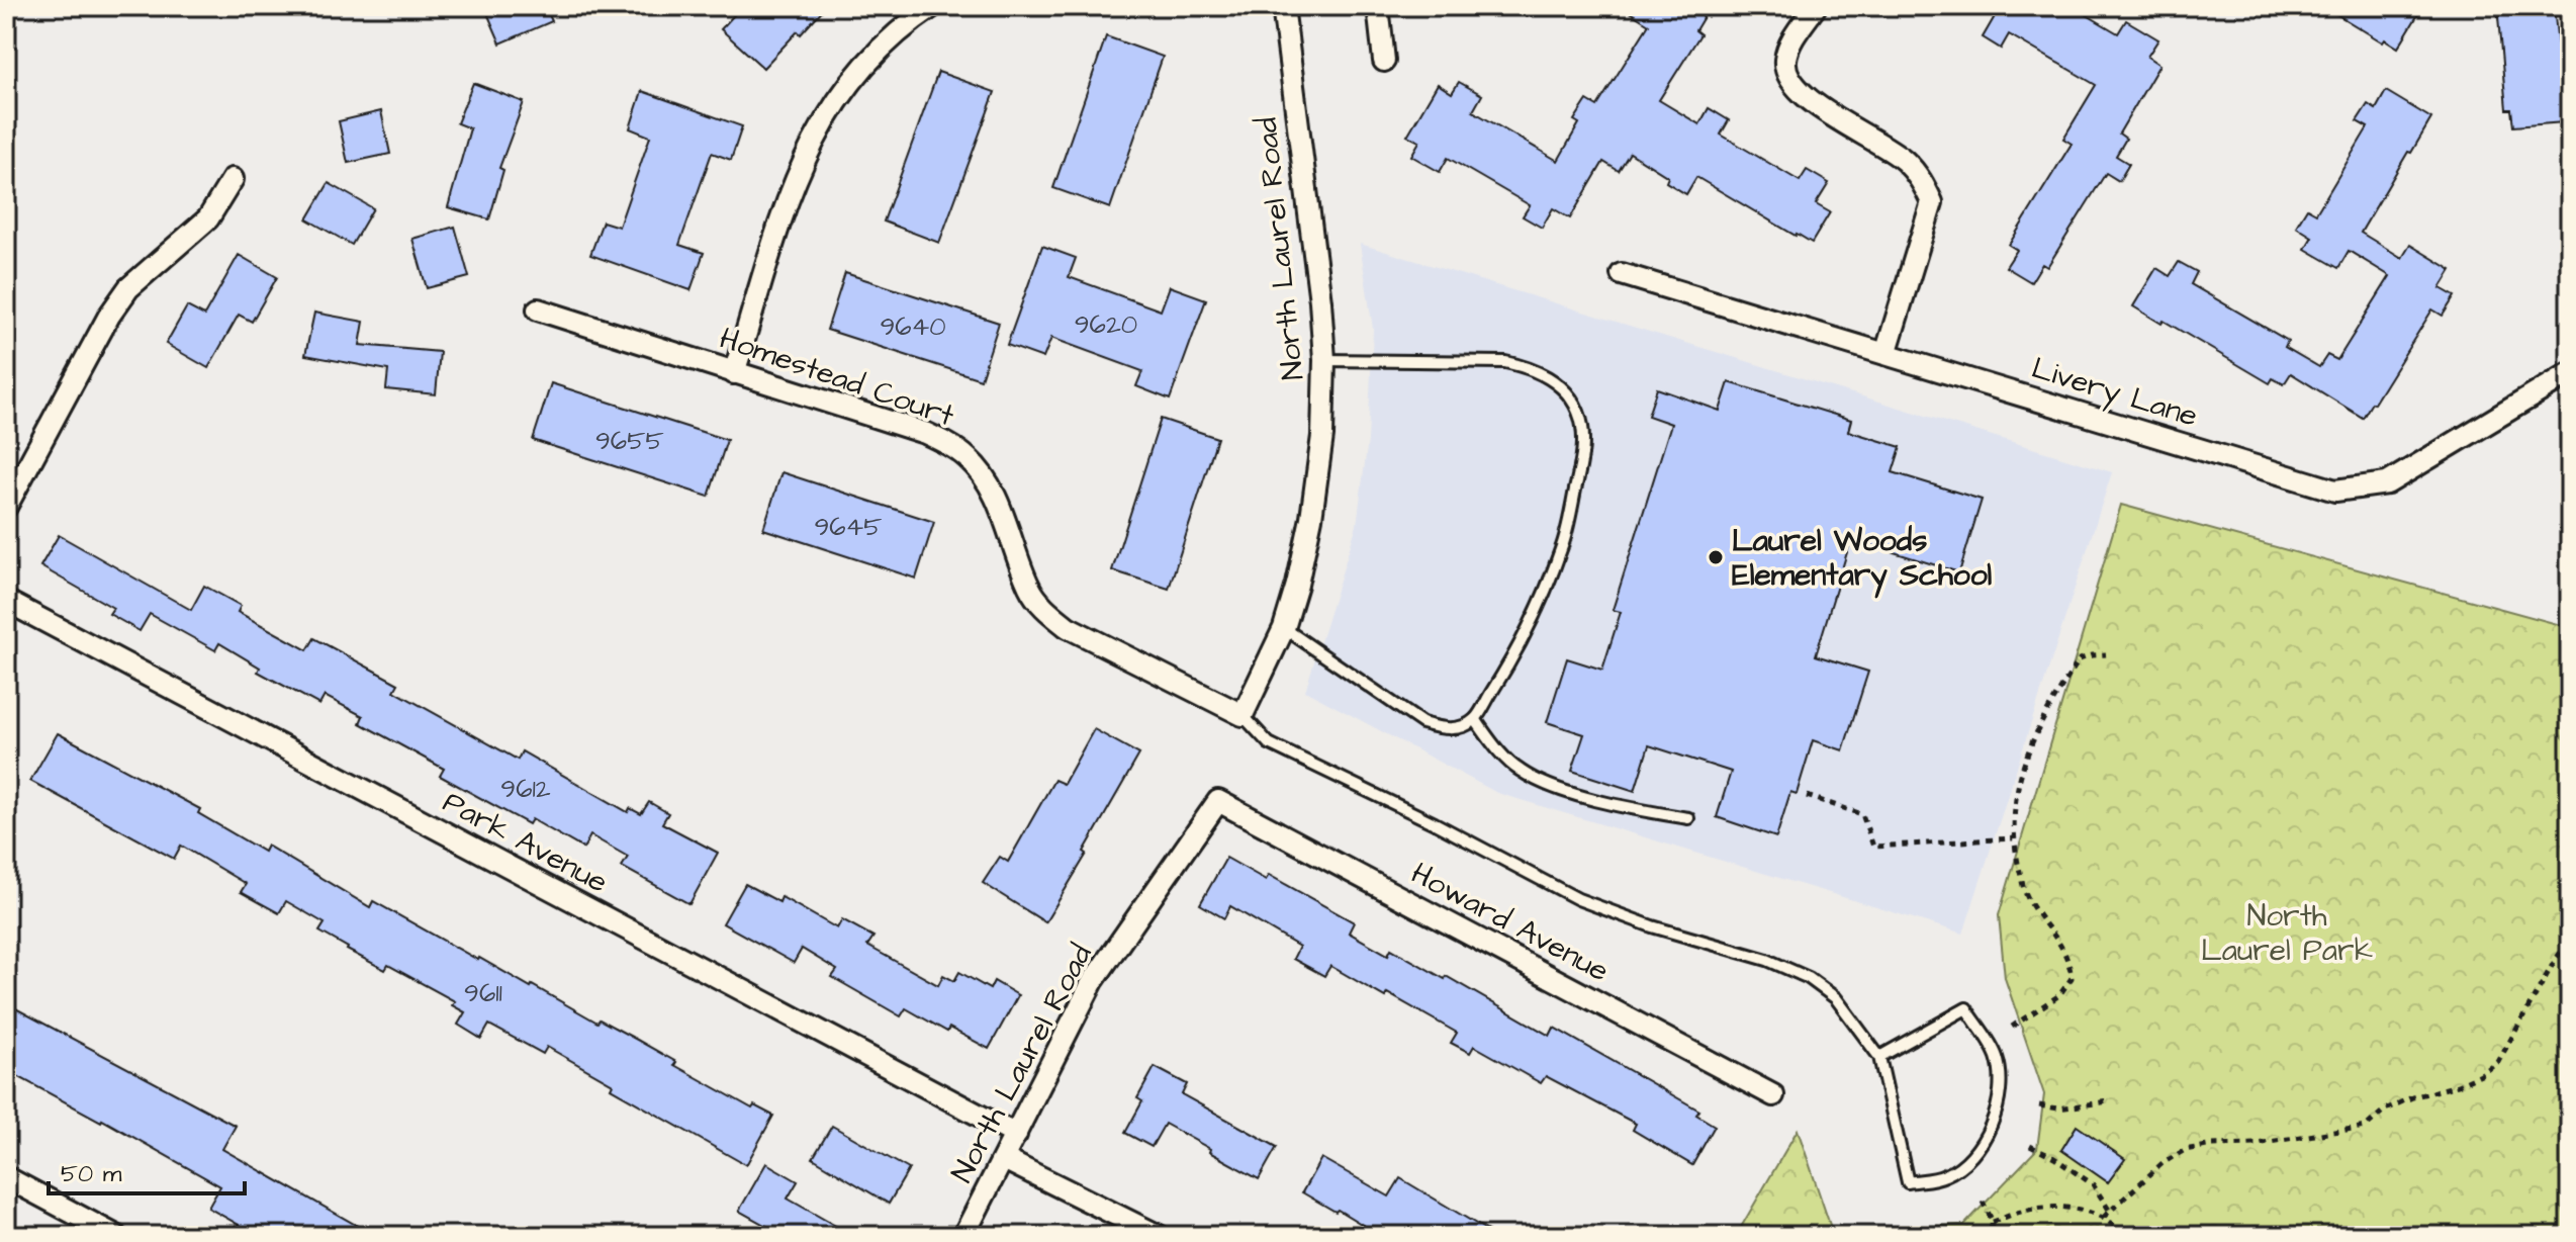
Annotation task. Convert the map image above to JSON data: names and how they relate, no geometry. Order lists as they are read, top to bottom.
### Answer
{
  "streets": {
    "street": [
      "North Laurel Road",
      "Homestead Court",
      "Livery Lane",
      "Park Avenue",
      "Howard Avenue"
    ]
  },
  "crossings": [
    ["North Laurel Road", "Homestead Court"],
    ["North Laurel Road", "Park Avenue"],
    ["North Laurel Road", "Howard Avenue"]
  ],
  "parks": ["North Laurel Park"],
  "places": ["Laurel Woods Elementary School"],
  "house_numbers": [
    "9620",
    "9640",
    "9655",
    "9645",
    "9612",
    "9611"
  ],
  "scale_bar": "50 m"
}
